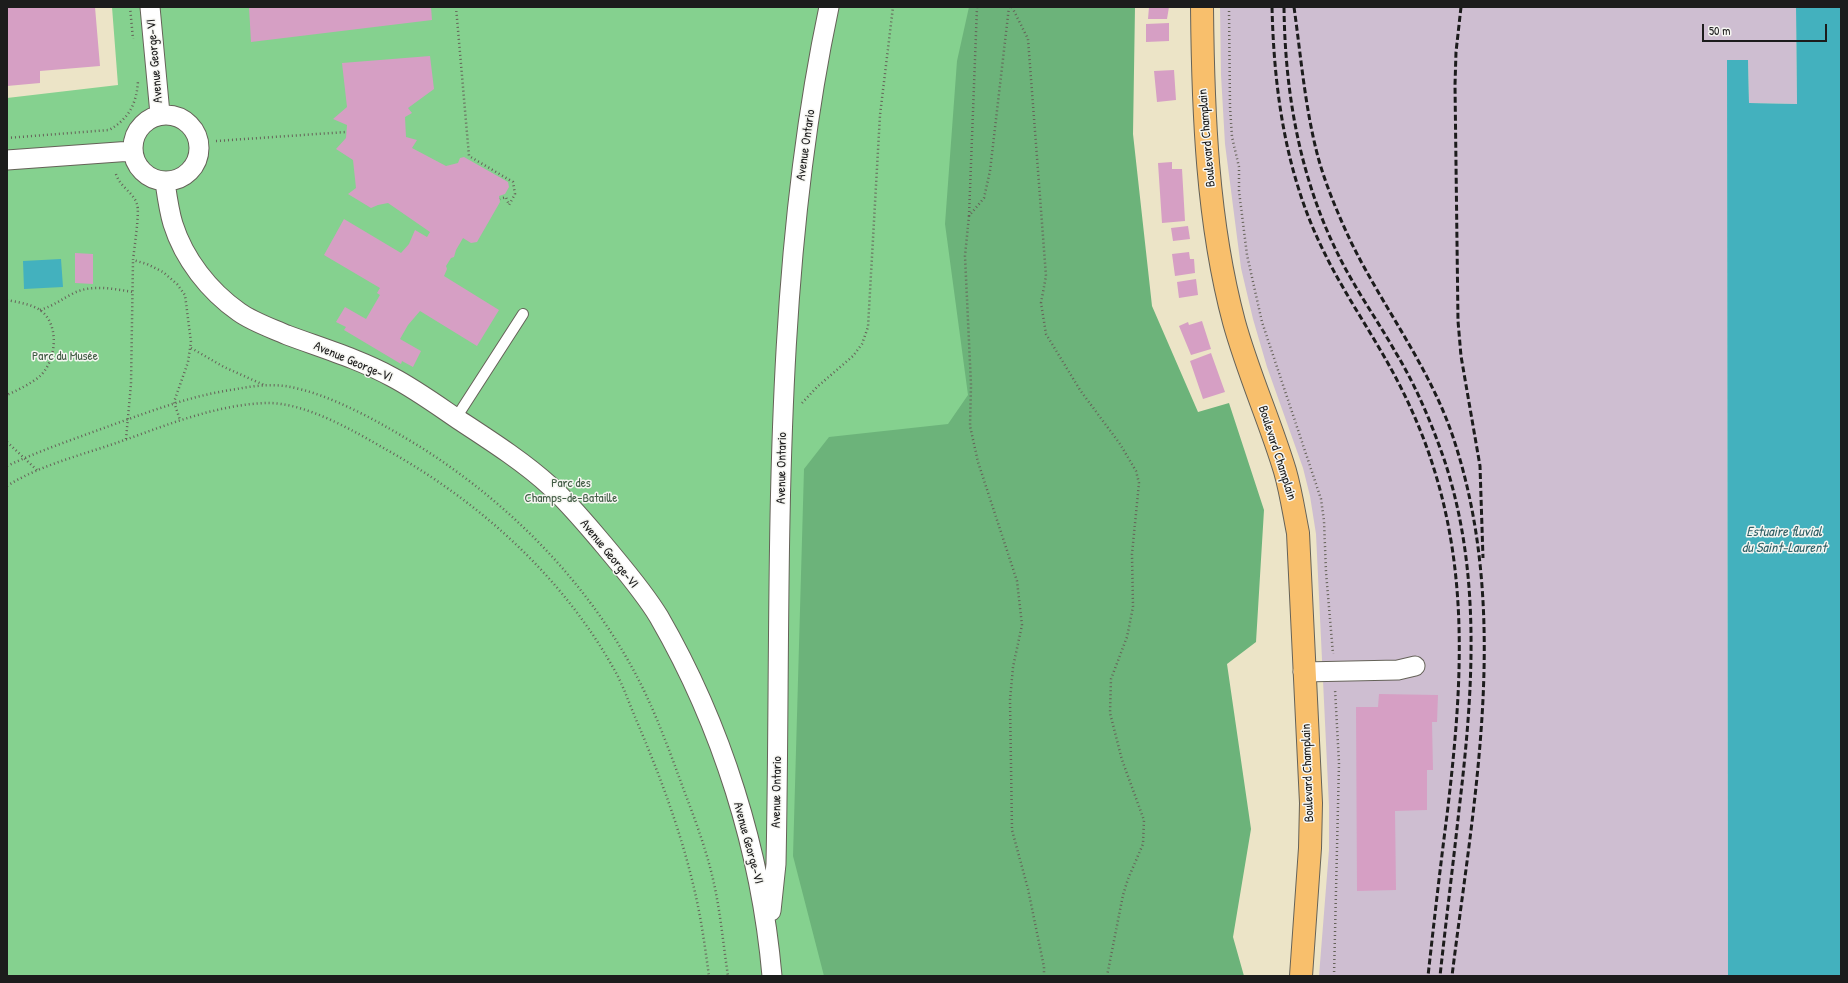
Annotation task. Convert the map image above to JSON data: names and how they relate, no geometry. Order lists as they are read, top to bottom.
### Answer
{
  "streets": {
    "main road": ["Boulevard Champlain"],
    "street": ["Avenue George-VI", "Avenue Ontario"]
  },
  "crossings": [
    ["Avenue George-VI", "Avenue Ontario"]
  ],
  "water": ["Estuaire fluvial du Saint-Laurent"],
  "parks": ["Parc du Musée", "Parc des Champs-de-Bataille"],
  "scale_bar": "50 m"
}
